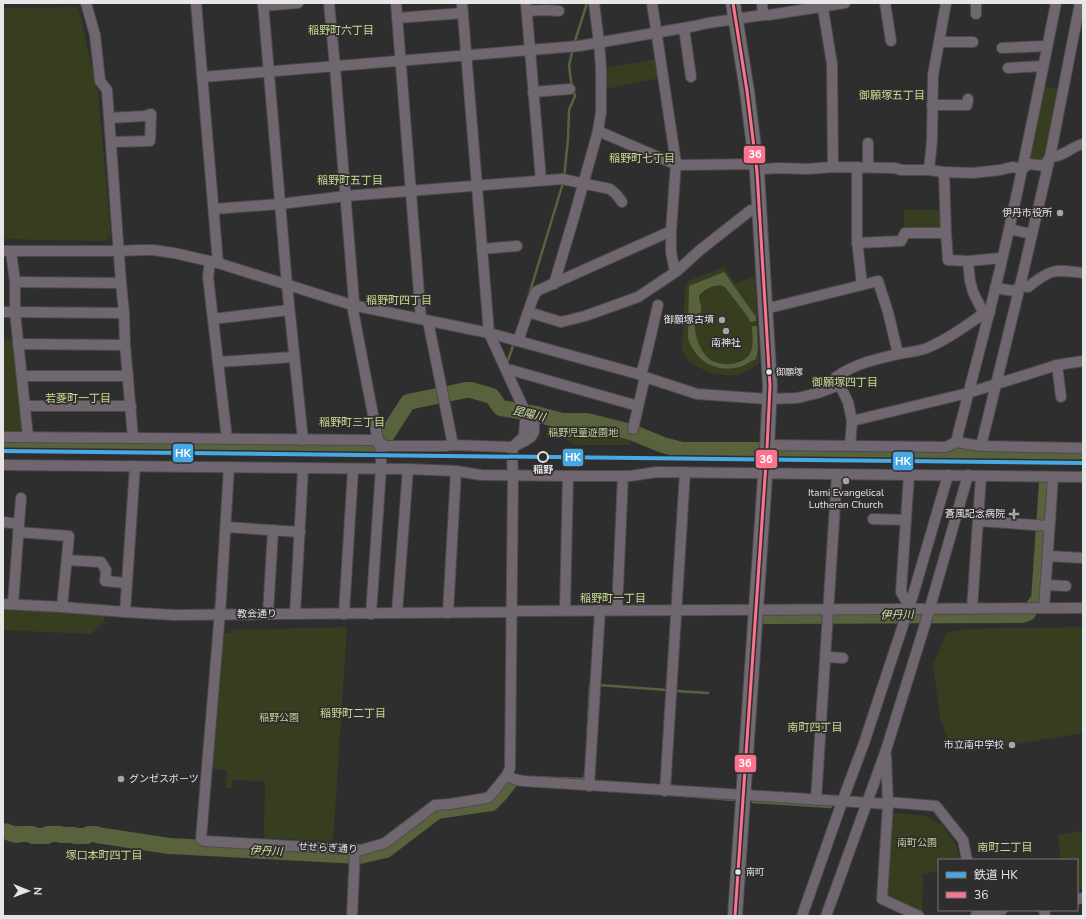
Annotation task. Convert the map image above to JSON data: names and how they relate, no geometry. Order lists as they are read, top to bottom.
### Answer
{
  "streets": {
    "street": ["教会通り", "せせらぎ通り"]
  },
  "crossings": [
    ["教会通り", "せせらぎ通り"]
  ],
  "districts": [
    "稲野町六丁目",
    "御願塚五丁目",
    "稲野町七丁目",
    "稲野町五丁目",
    "稲野町四丁目",
    "御願塚四丁目",
    "若菱町一丁目",
    "稲野町三丁目",
    "稲野町一丁目",
    "稲野町二丁目",
    "南町四丁目",
    "南町二丁目",
    "塚口本町四丁目"
  ],
  "water": ["昆陽川", "伊丹川"],
  "parks": ["稲野児童遊園地", "稲野公園", "南町公園"],
  "places": {
    "other": [
      "伊丹市役所",
      "御願塚古墳",
      "南神社",
      "御願塚",
      "稲野",
      "Itami Evangelical Lutheran Church",
      "市立南中学校",
      "グンゼスポーツ",
      "南町"
    ],
    "health": ["蒼風記念病院"]
  },
  "lines": ["transit line 36", "rail line HK"],
  "legend": ["鉄道 HK", "36"],
  "north": "right"
}
